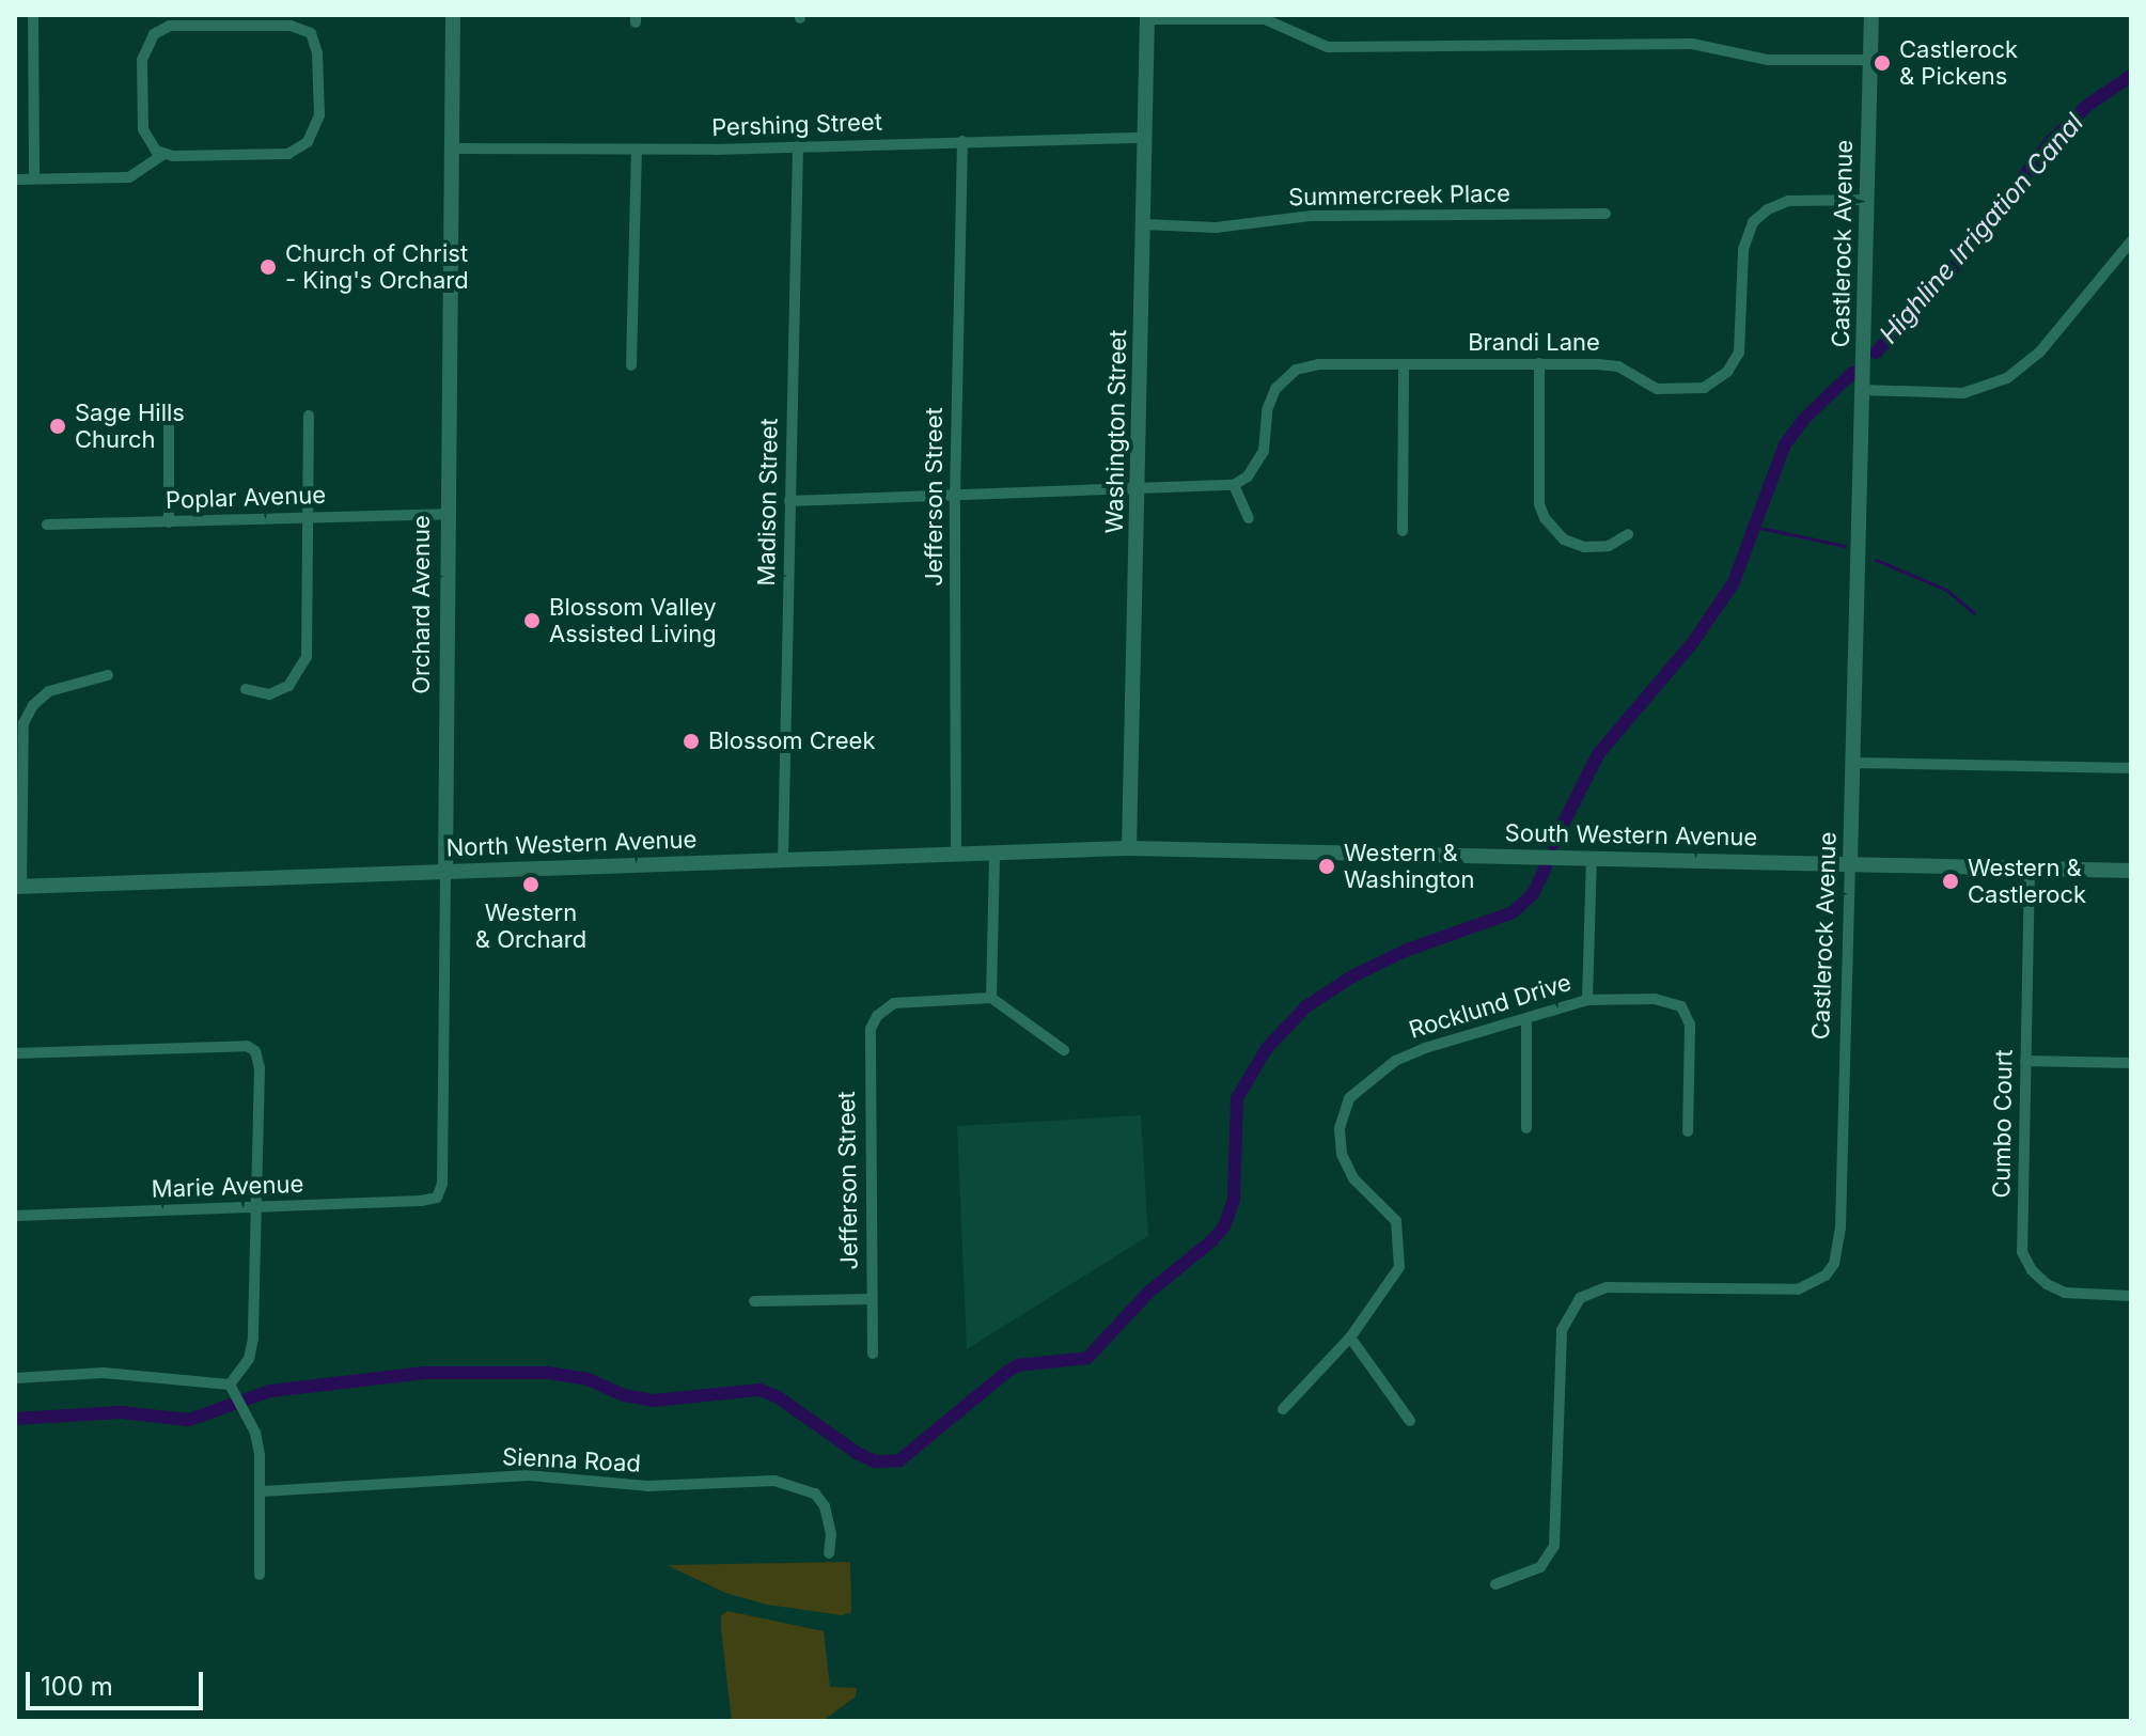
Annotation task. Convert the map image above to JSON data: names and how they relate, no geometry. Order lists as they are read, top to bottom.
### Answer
{
  "streets": {
    "street": [
      "Pershing Street",
      "Summercreek Place",
      "Castlerock Avenue",
      "Brandi Lane",
      "Washington Street",
      "Jefferson Street",
      "Poplar Avenue",
      "Madison Street",
      "Orchard Avenue",
      "South Western Avenue",
      "North Western Avenue",
      "Rocklund Drive",
      "Cumbo Court",
      "Marie Avenue",
      "Sienna Road"
    ]
  },
  "crossings": [
    ["Pershing Street", "Washington Street"],
    ["Pershing Street", "Jefferson Street"],
    ["Pershing Street", "Madison Street"],
    ["Pershing Street", "Orchard Avenue"],
    ["Summercreek Place", "Washington Street"],
    ["Castlerock Avenue", "Brandi Lane"],
    ["Castlerock Avenue", "South Western Avenue"],
    ["Washington Street", "South Western Avenue"],
    ["Washington Street", "North Western Avenue"],
    ["Jefferson Street", "North Western Avenue"],
    ["Poplar Avenue", "Orchard Avenue"],
    ["Madison Street", "North Western Avenue"],
    ["Orchard Avenue", "North Western Avenue"],
    ["Orchard Avenue", "Marie Avenue"],
    ["South Western Avenue", "North Western Avenue"],
    ["South Western Avenue", "Rocklund Drive"],
    ["South Western Avenue", "Cumbo Court"]
  ],
  "water": ["Highline Irrigation Canal"],
  "places": [
    "Castlerock & Pickens",
    "Church of Christ - King's Orchard",
    "Sage Hills Church",
    "Blossom Valley Assisted Living",
    "Blossom Creek",
    "Western & Washington",
    "Western & Castlerock",
    "Western & Orchard"
  ],
  "scale_bar": "100 m"
}
